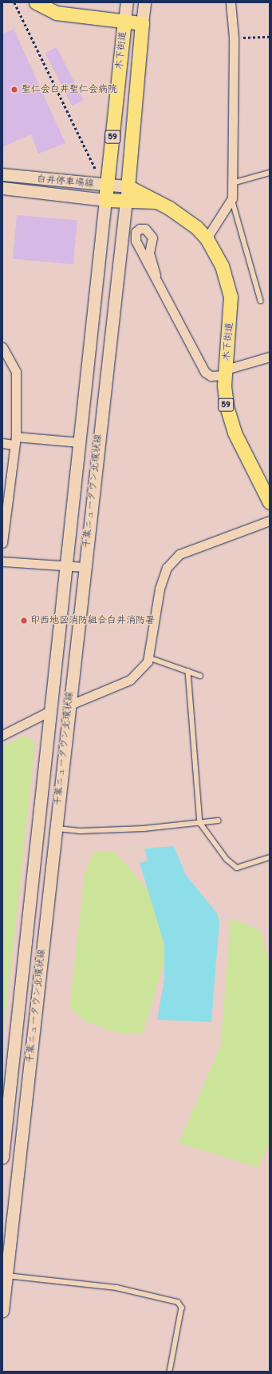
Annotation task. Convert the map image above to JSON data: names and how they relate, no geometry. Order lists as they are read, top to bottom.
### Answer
{
  "streets": {
    "main road": [
      "木下街道",
      "59",
      "白井停車場線",
      "千葉ニュータウン北環状線"
    ]
  },
  "crossings": [
    ["木下街道", "白井停車場線"],
    ["木下街道", "千葉ニュータウン北環状線"],
    ["白井停車場線", "千葉ニュータウン北環状線"]
  ],
  "places": ["聖仁会白井聖仁会病院", "印西地区消防組合白井消防署"]
}
